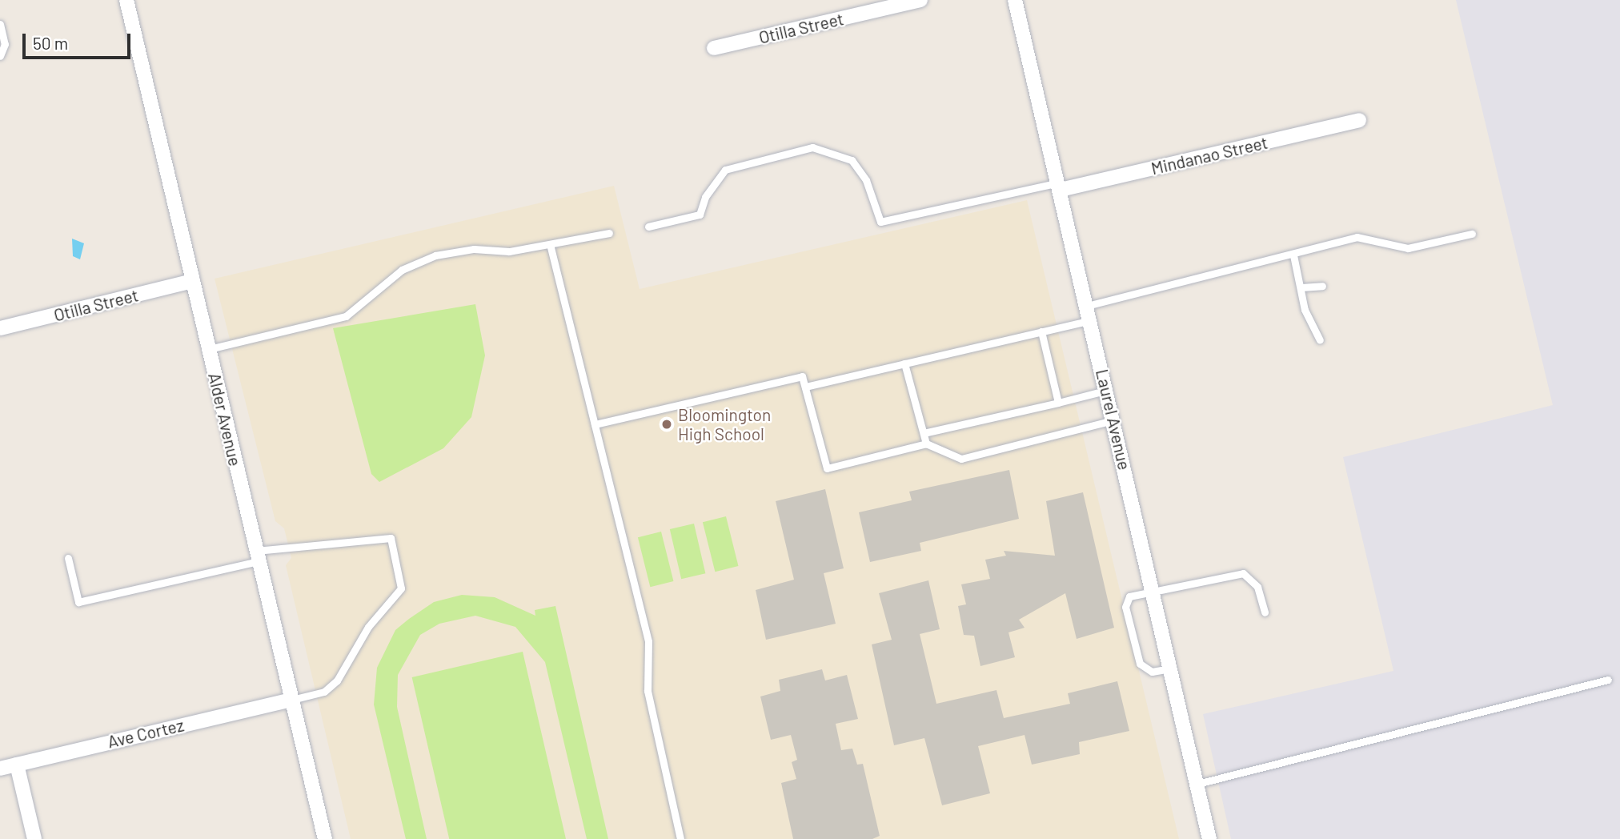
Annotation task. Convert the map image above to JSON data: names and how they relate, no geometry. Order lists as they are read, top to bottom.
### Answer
{
  "streets": {
    "street": [
      "Otilla Street",
      "Mindanao Street",
      "Alder Avenue",
      "Laurel Avenue",
      "Ave Cortez"
    ]
  },
  "crossings": [
    ["Otilla Street", "Alder Avenue"],
    ["Mindanao Street", "Laurel Avenue"],
    ["Alder Avenue", "Ave Cortez"]
  ],
  "places": ["Bloomington High School"],
  "scale_bar": "50 m"
}
